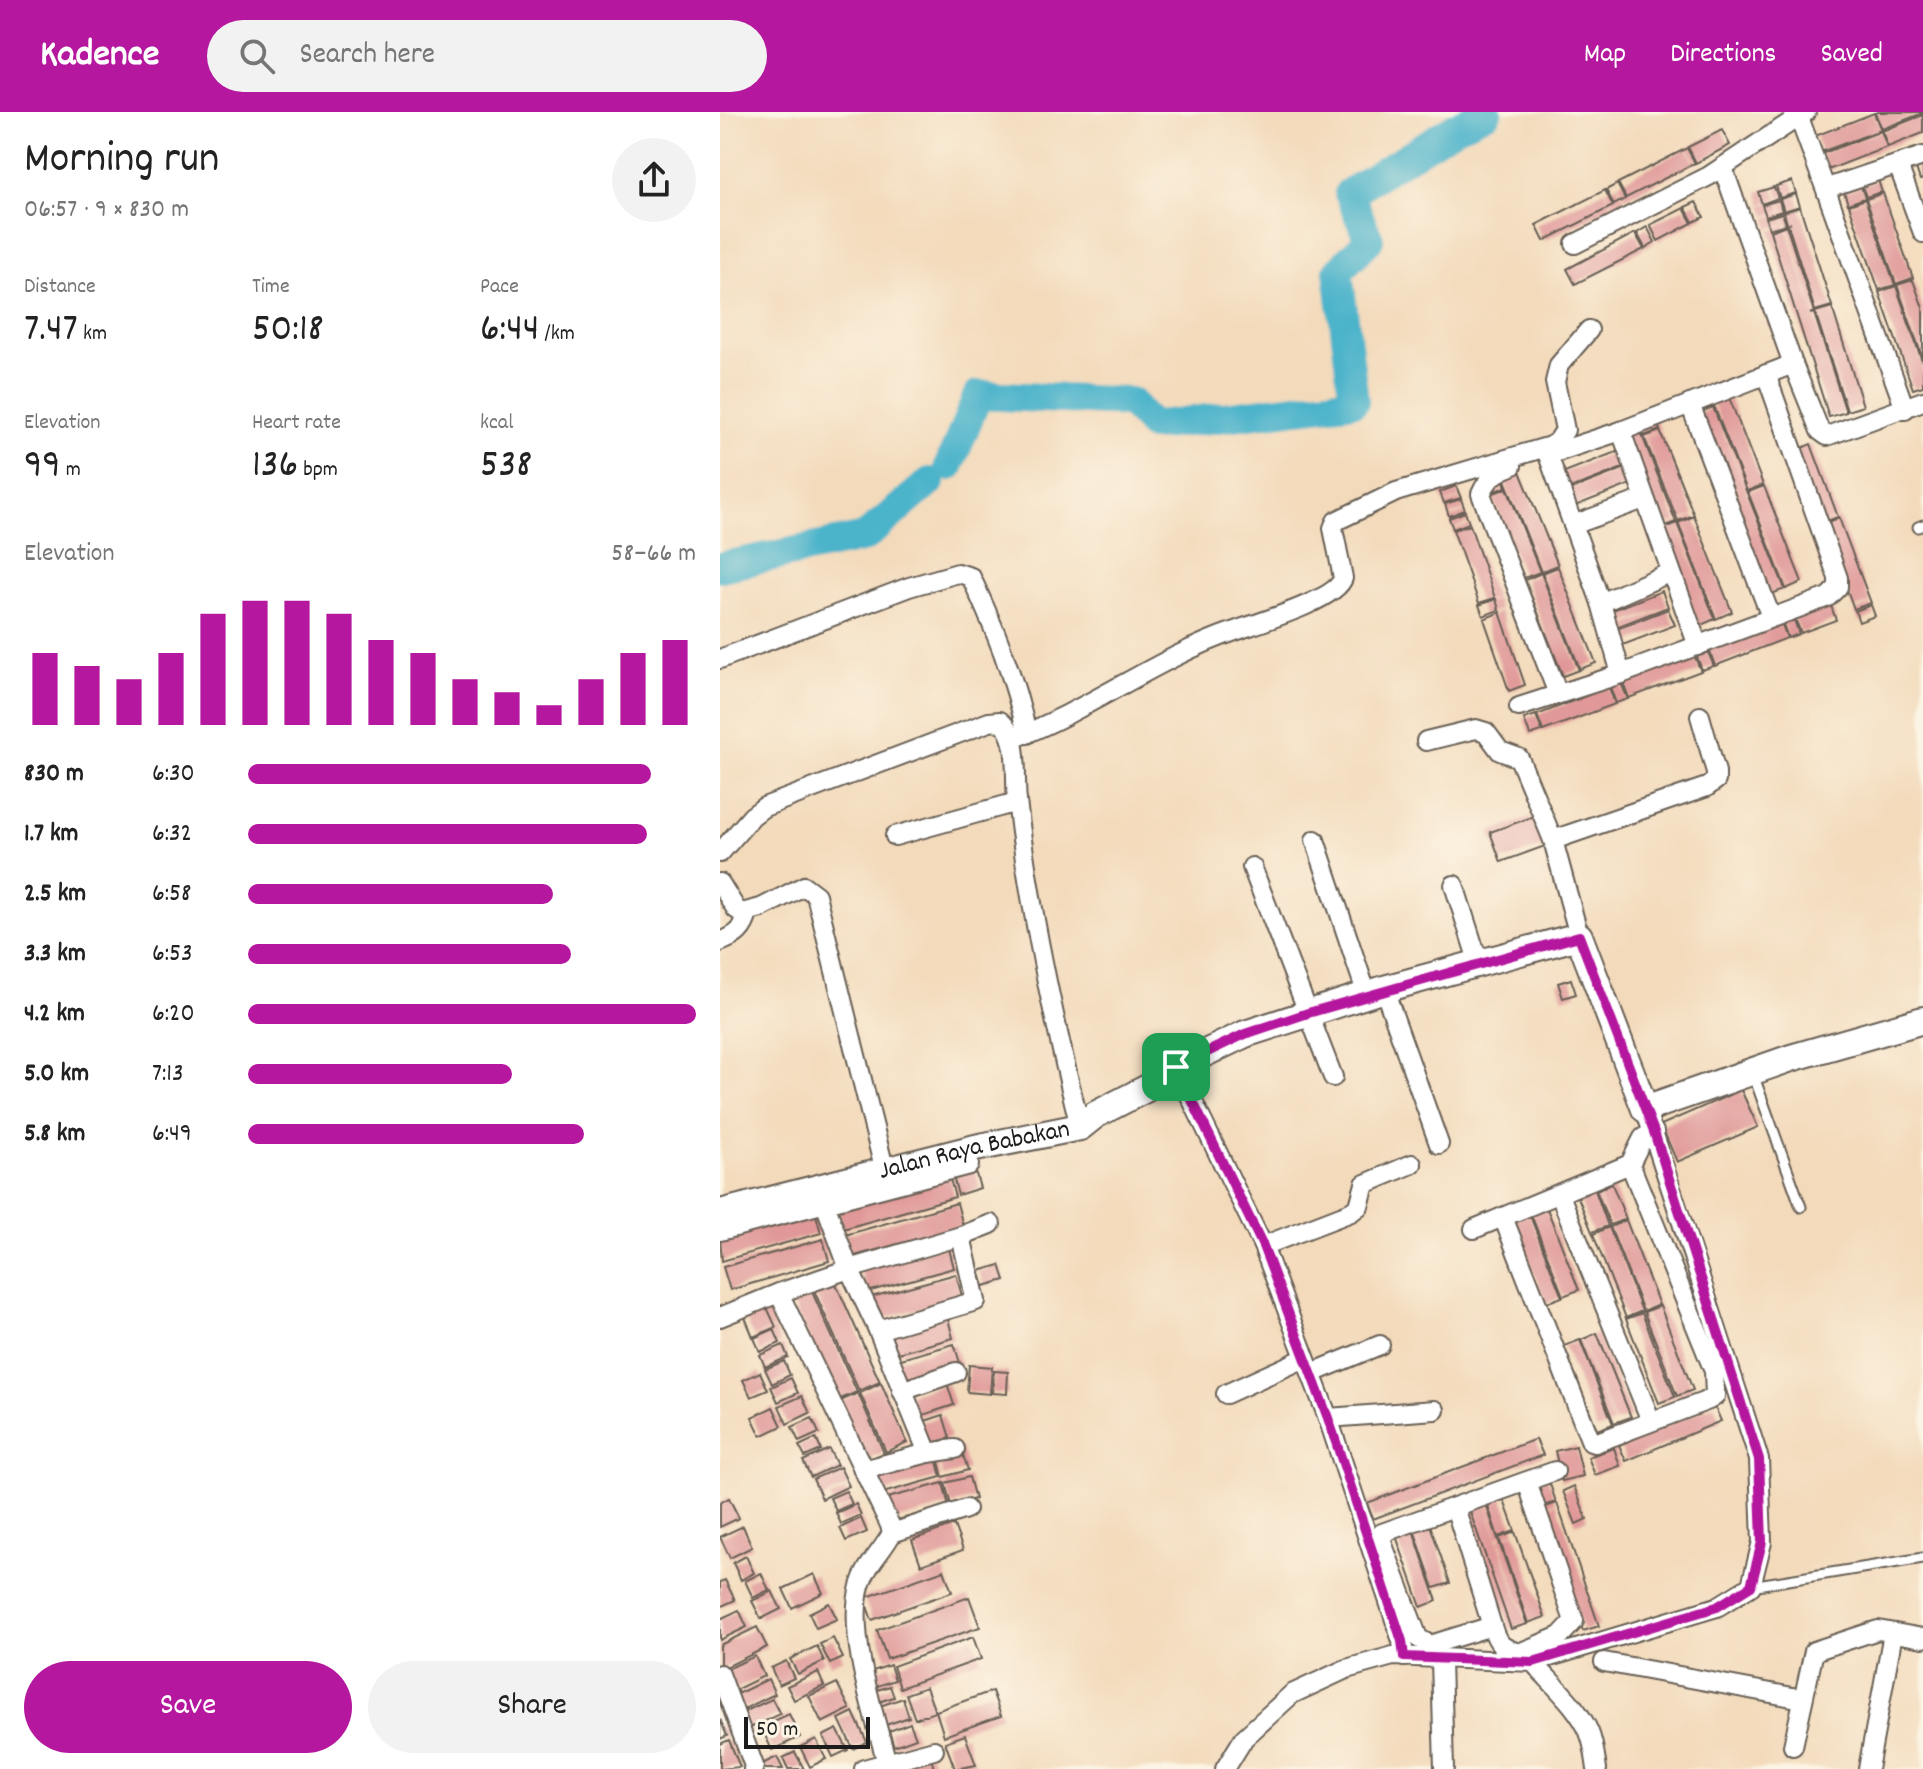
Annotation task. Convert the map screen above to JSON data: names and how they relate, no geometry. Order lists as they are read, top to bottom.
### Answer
{
  "streets": {
    "street": ["Jalan Raya Babakan"]
  },
  "scale_bar": "50 m",
  "page": {
    "header": "Kadence",
    "search": "Search here",
    "nav": ["Map", "Directions", "Saved"],
    "heading": ["Morning run", "06:57 · 9 × 830 m"],
    "stats": [
      ["Distance", "7.47 km"],
      ["Time", "50:18"],
      ["Pace", "6:44 /km"],
      ["Elevation", "99 m"],
      ["Heart rate", "136 bpm"],
      ["kcal", "538"]
    ],
    "chart": ["Elevation", "58–66 m"],
    "list": [
      {
        "name": "830 m",
        "note": "6:30"
      },
      {
        "name": "1.7 km",
        "note": "6:32"
      },
      {
        "name": "2.5 km",
        "note": "6:58"
      },
      {
        "name": "3.3 km",
        "note": "6:53"
      },
      {
        "name": "4.2 km",
        "note": "6:20"
      },
      {
        "name": "5.0 km",
        "note": "7:13"
      },
      {
        "name": "5.8 km",
        "note": "6:49"
      }
    ],
    "buttons": ["Save", "Share"],
    "scale": "50 m"
  }
}
